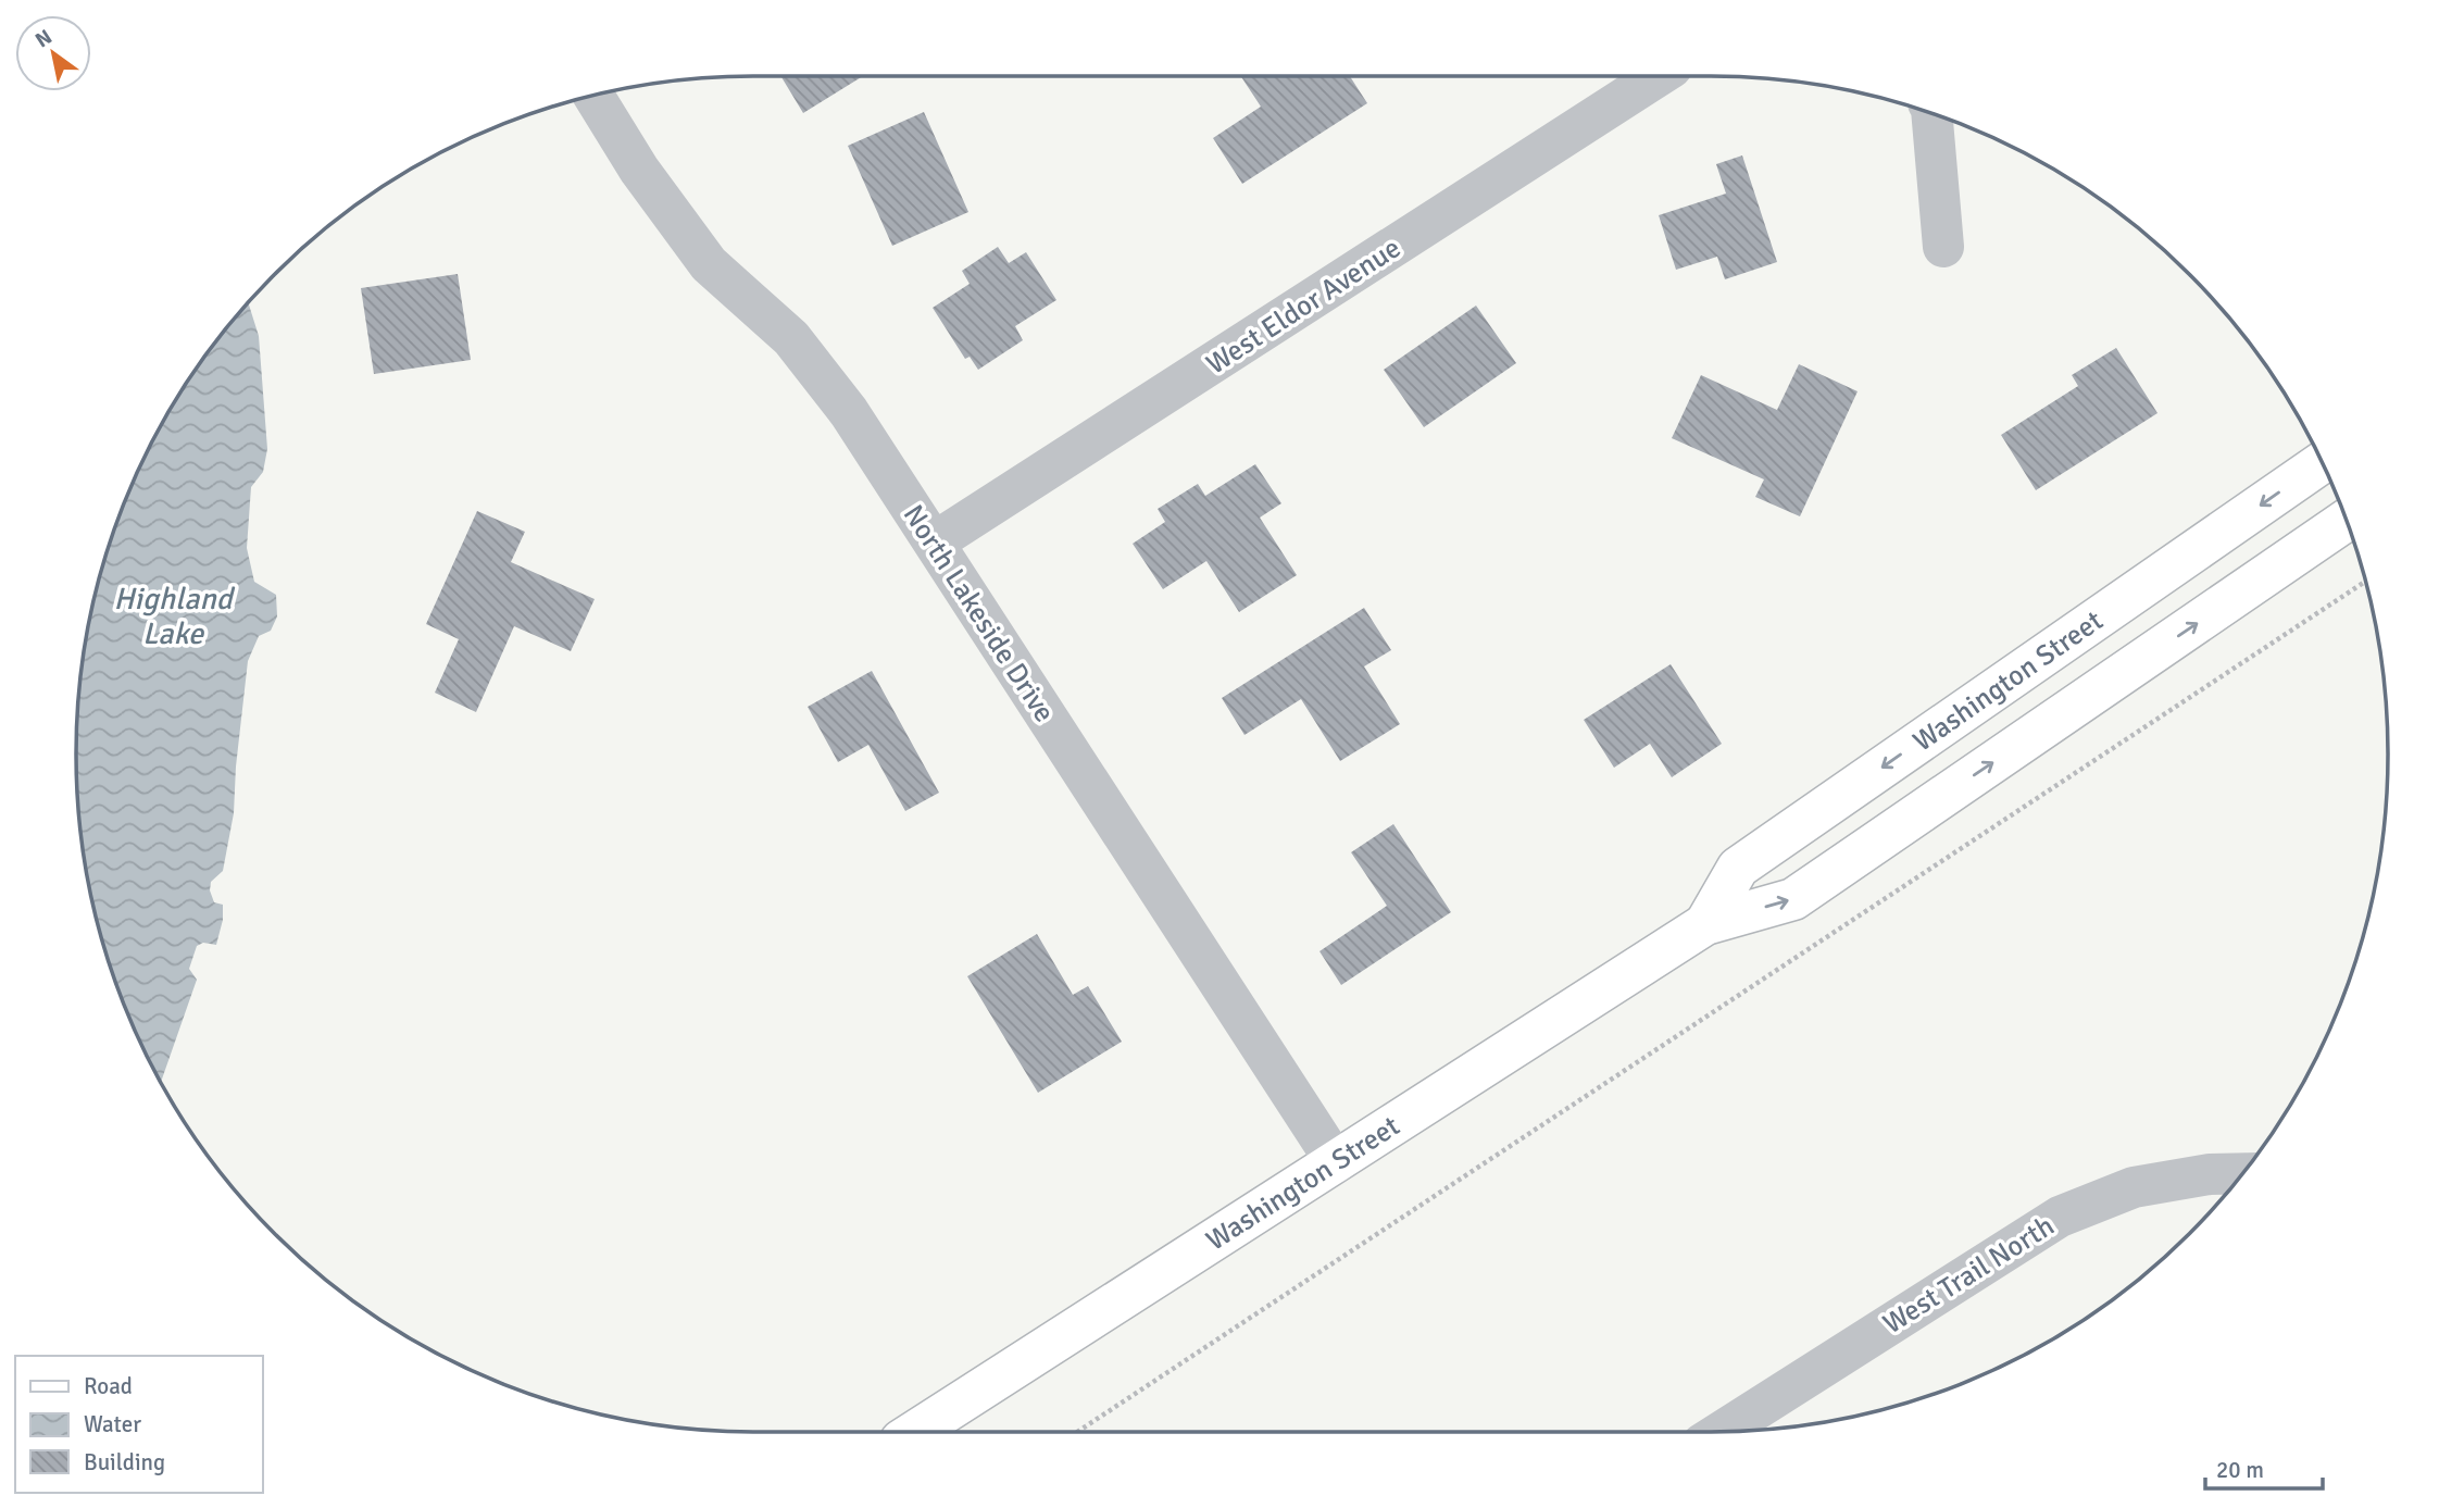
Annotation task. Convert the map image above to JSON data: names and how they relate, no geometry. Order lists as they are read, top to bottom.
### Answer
{
  "streets": {
    "main road": ["Washington Street"],
    "street": ["West Eldor Avenue", "North Lakeside Drive", "West Trail North"]
  },
  "crossings": [
    ["West Eldor Avenue", "North Lakeside Drive"],
    ["North Lakeside Drive", "Washington Street"]
  ],
  "water": ["Highland Lake"],
  "legend": ["Road", "Water", "Building"],
  "scale_bar": "20 m",
  "north": "top left"
}
